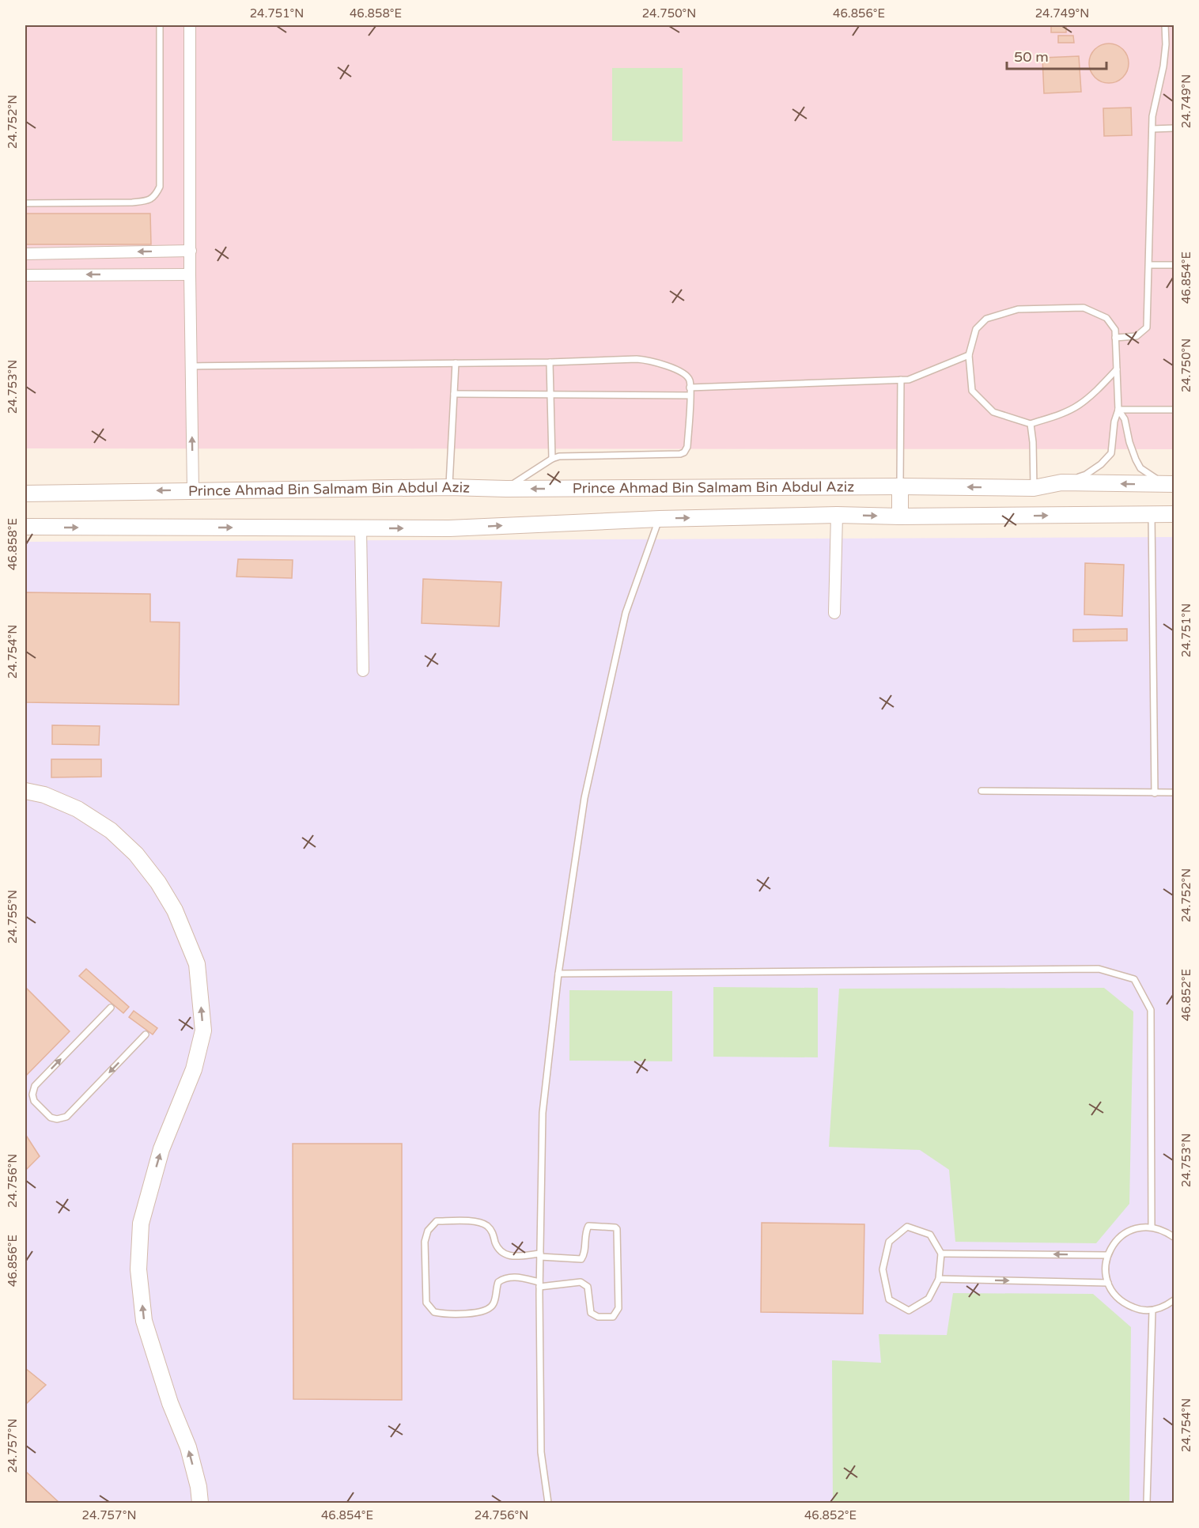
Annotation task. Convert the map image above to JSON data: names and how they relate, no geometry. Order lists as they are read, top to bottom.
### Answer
{
  "streets": {
    "main road": ["Prince Ahmad Bin Salmam Bin Abdul Aziz"]
  },
  "scale_bar": "50 m",
  "coordinates": [
    "24.751°N",
    "46.858°E",
    "24.750°N",
    "46.856°E",
    "24.749°N",
    "24.752°N",
    "46.854°E",
    "24.753°N",
    "24.754°N",
    "24.755°N",
    "46.852°E",
    "24.756°N",
    "24.757°N"
  ]
}
